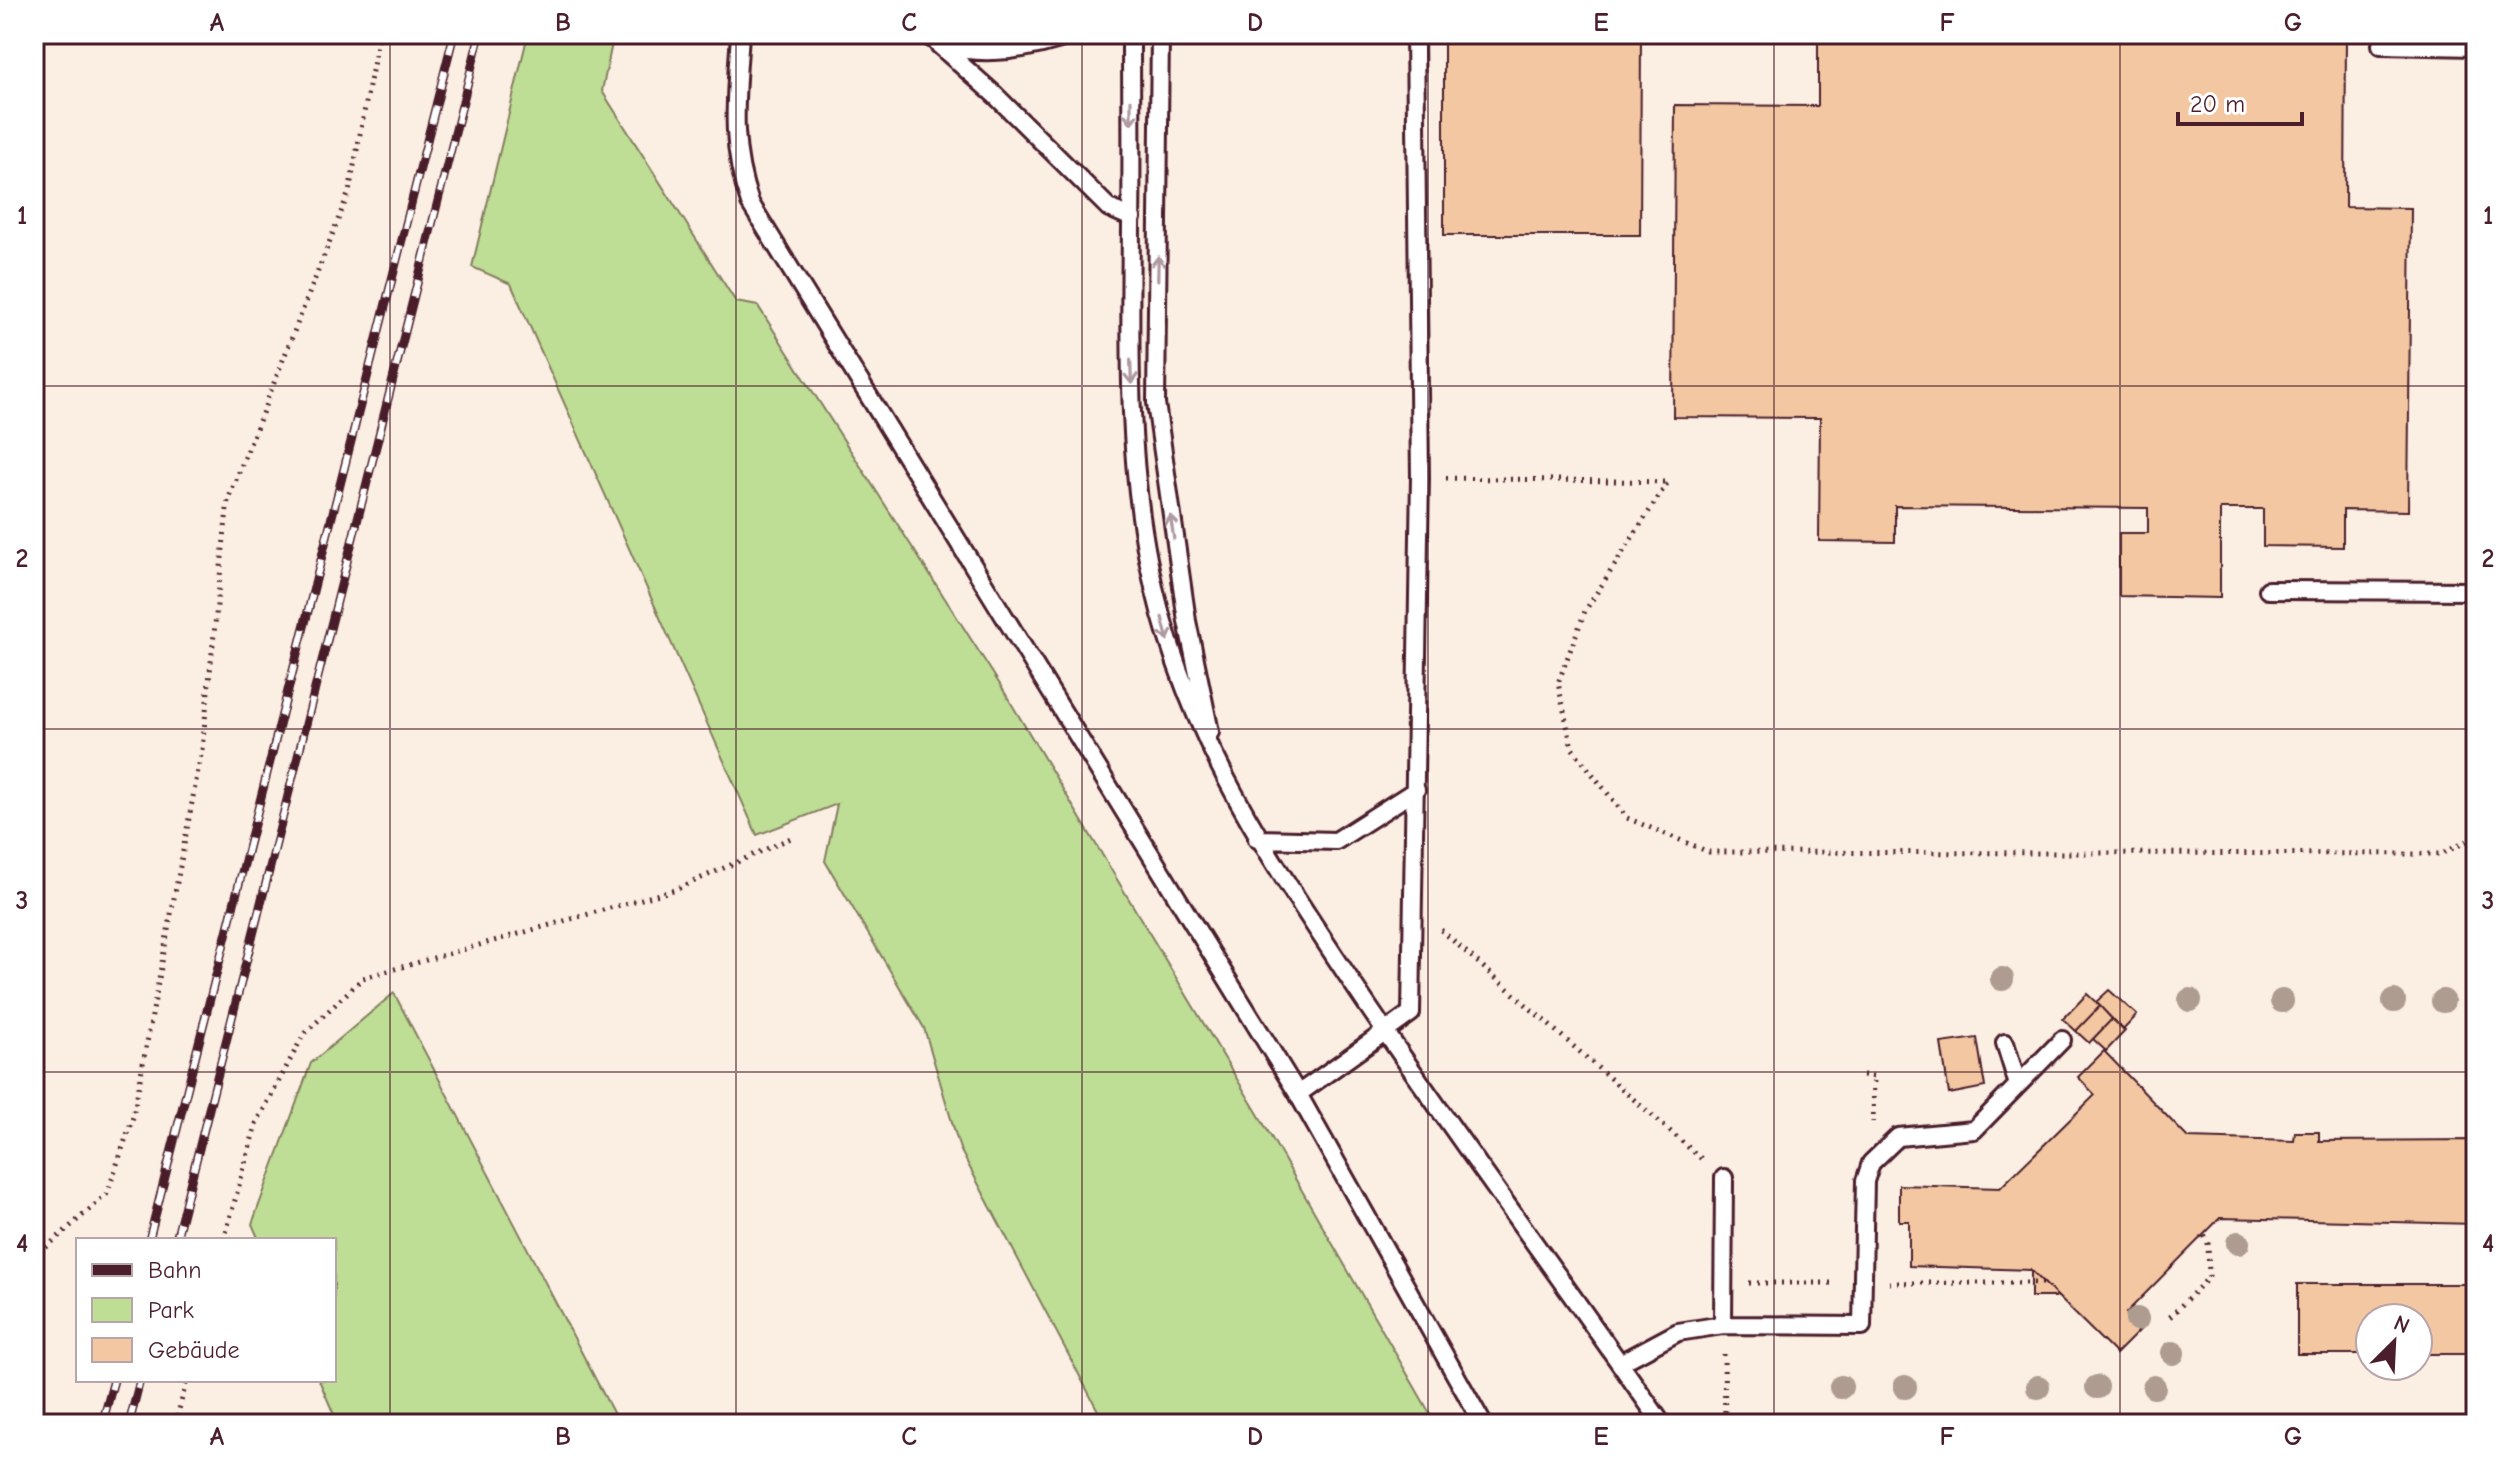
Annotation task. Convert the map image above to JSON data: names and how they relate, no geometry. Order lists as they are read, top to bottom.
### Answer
{
  "legend": ["Bahn", "Park", "Gebäude"],
  "scale_bar": "20 m",
  "north": "top right",
  "grid": {
    "columns": [
      "A",
      "B",
      "C",
      "D",
      "E",
      "F",
      "G"
    ],
    "rows": [
      "1",
      "2",
      "3",
      "4"
    ]
  }
}
